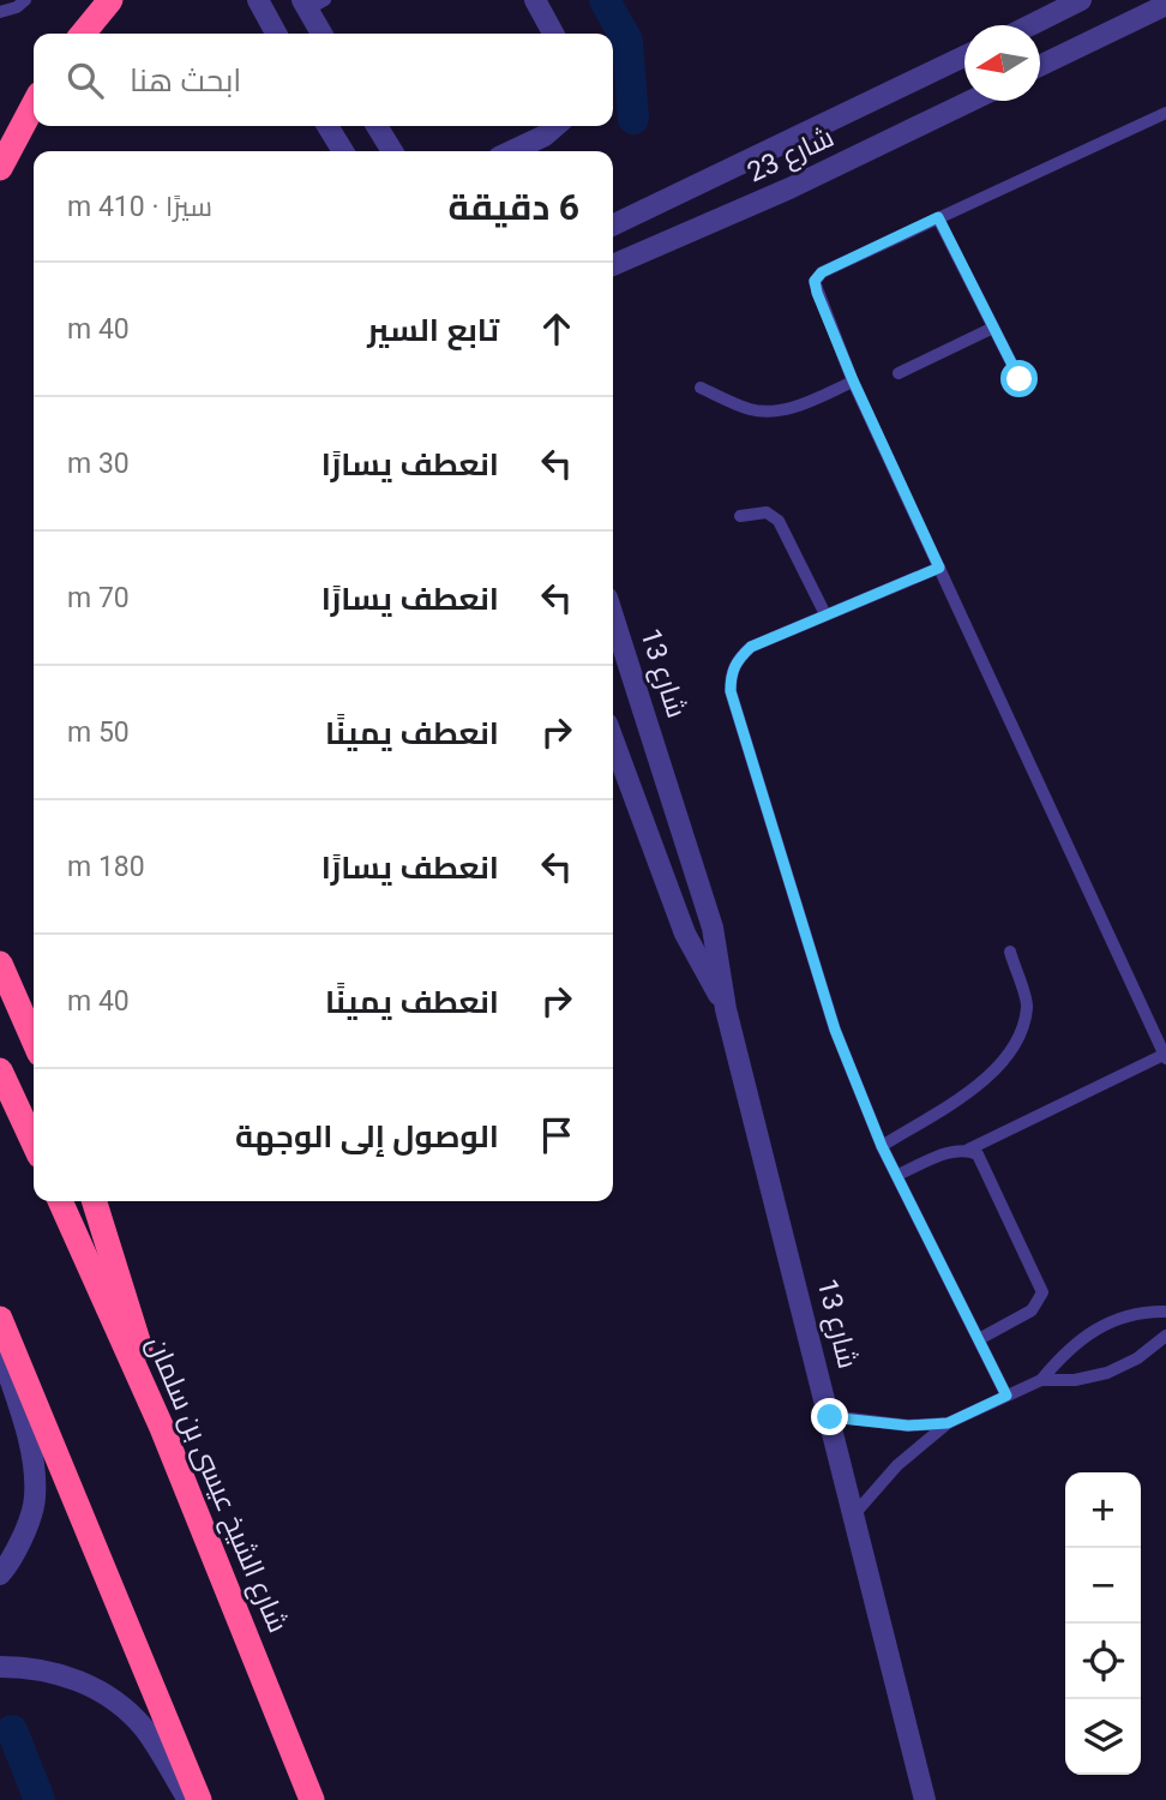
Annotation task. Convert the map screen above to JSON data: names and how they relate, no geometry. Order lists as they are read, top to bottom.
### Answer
{
  "streets": {
    "highway": ["شارع الشيخ عيسى بن سلمان"],
    "street": ["شارع 23", "شارع 13"]
  },
  "north": "left",
  "page": {
    "search": "ابحث هنا",
    "heading": ["6 دقيقة", "سيرًا · 410 m"],
    "list": [
      ["تابع السير", "40 m"],
      ["انعطف يسارًا", "30 m"],
      ["انعطف يسارًا", "70 m"],
      ["انعطف يمينًا", "50 m"],
      ["انعطف يسارًا", "180 m"],
      ["انعطف يمينًا", "40 m"],
      "الوصول إلى الوجهة"
    ],
    "map_buttons": ["+", "−"]
  }
}
